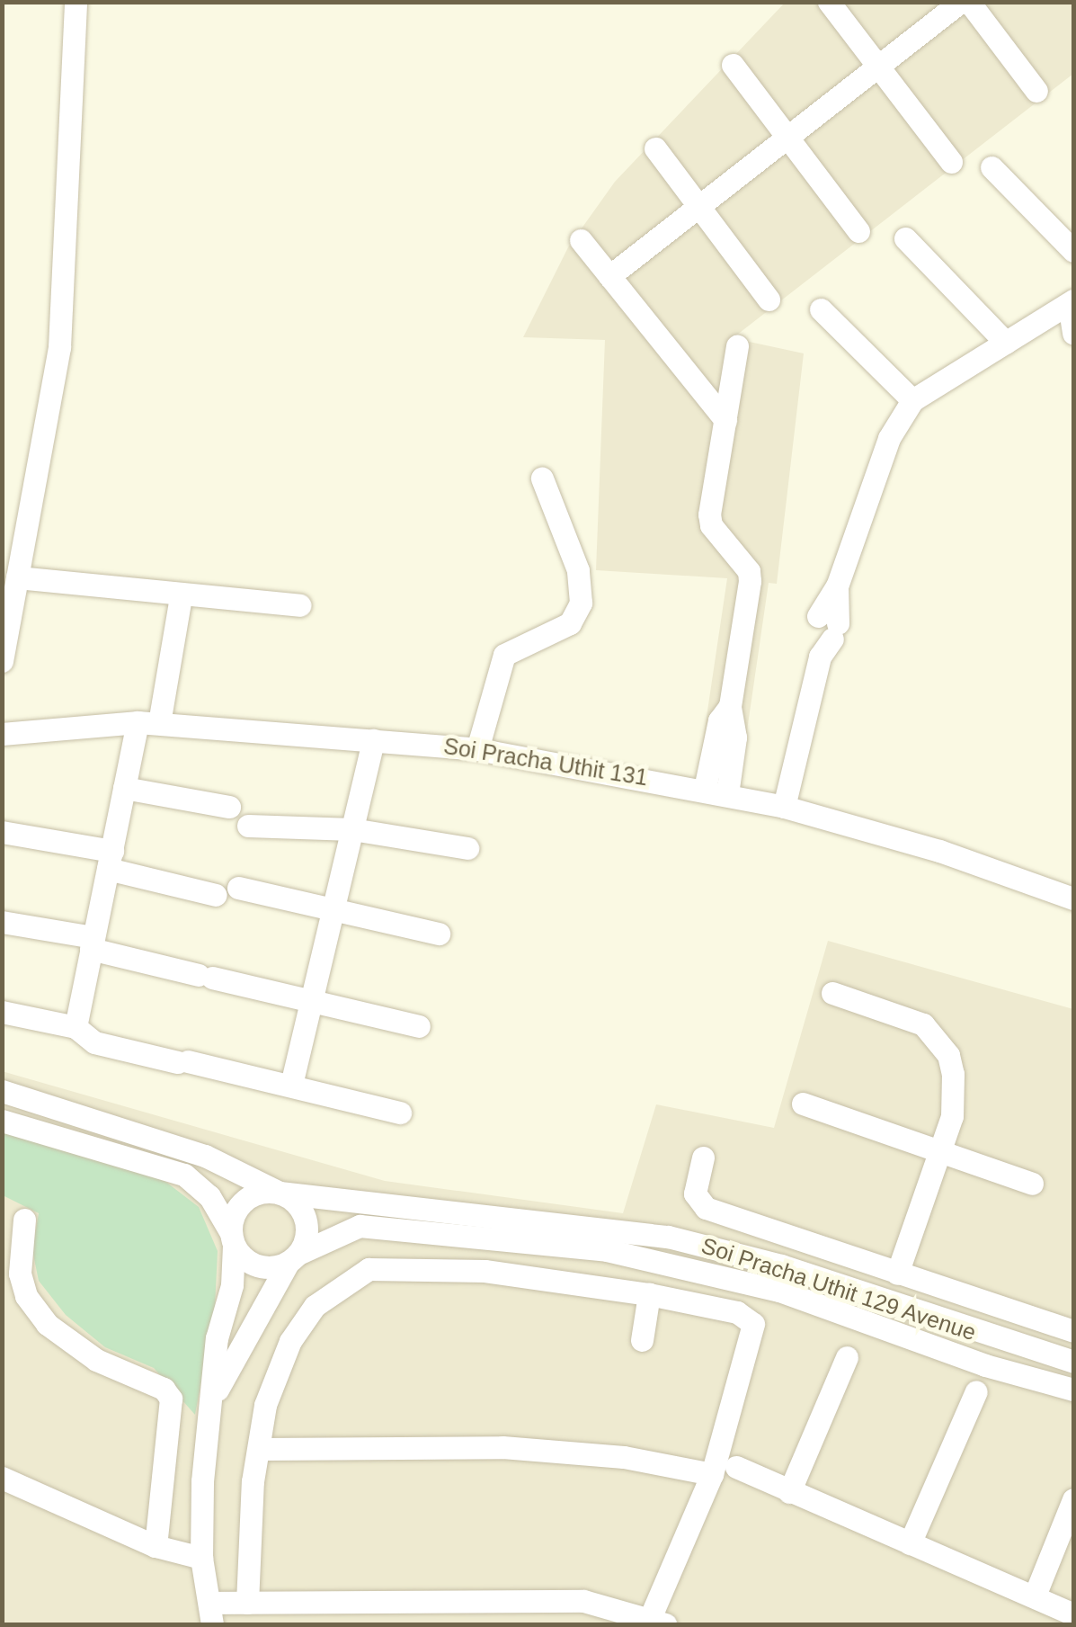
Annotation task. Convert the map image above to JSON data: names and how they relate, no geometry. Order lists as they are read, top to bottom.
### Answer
{
  "streets": {
    "street": ["Soi Pracha Uthit 131", "Soi Pracha Uthit 129 Avenue"]
  }
}
